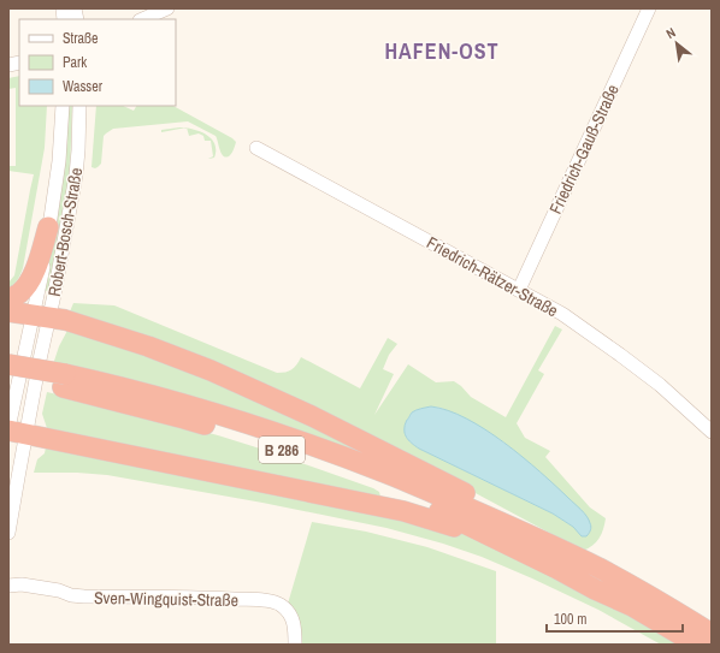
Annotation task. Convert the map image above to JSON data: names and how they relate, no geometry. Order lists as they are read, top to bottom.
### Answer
{
  "streets": {
    "highway": ["B 286"],
    "street": [
      "Friedrich-Gauß-Straße",
      "Robert-Bosch-Straße",
      "Friedrich-Rätzer-Straße",
      "Sven-Wingquist-Straße"
    ]
  },
  "crossings": [
    ["Friedrich-Gauß-Straße", "Friedrich-Rätzer-Straße"],
    ["Robert-Bosch-Straße", "B 286"]
  ],
  "districts": ["HAFEN-OST"],
  "legend": ["Straße", "Park", "Wasser"],
  "scale_bar": "100 m",
  "north": "top left"
}
